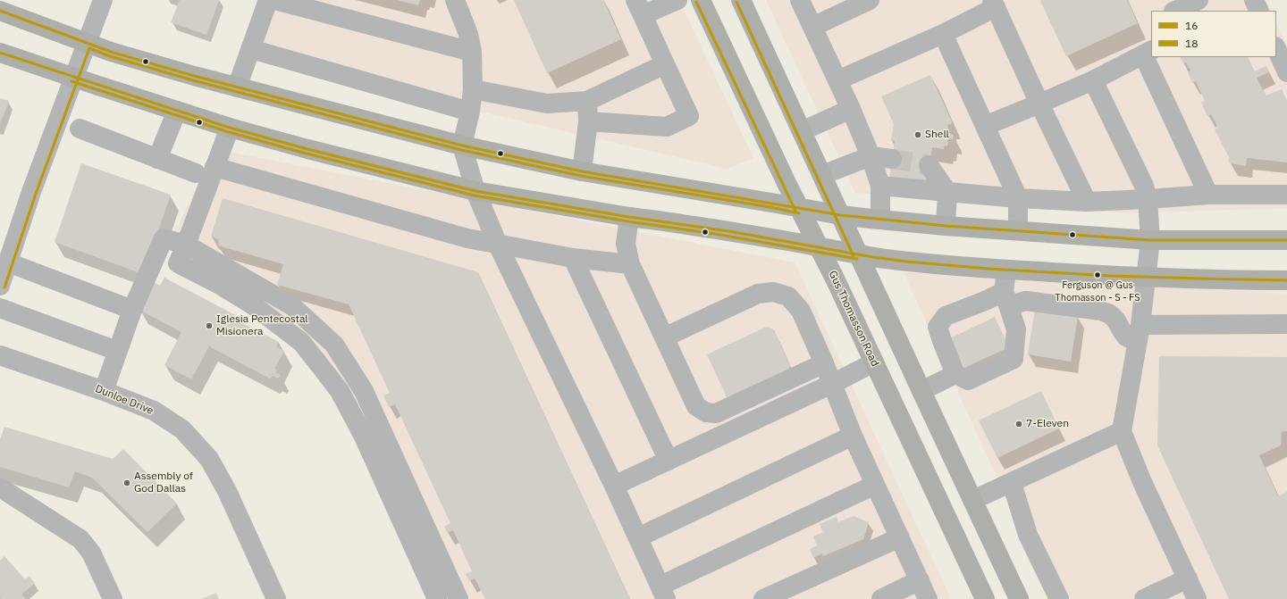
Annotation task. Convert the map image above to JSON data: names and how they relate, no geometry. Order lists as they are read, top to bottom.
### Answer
{
  "streets": {
    "main road": ["Gus Thomasson Road"],
    "street": ["Dunloe Drive"]
  },
  "places": [
    "Shell",
    "Ferguson @ Gus Thomasson - S - FS",
    "Iglesia Pentecostal Misionera",
    "7-Eleven",
    "Assembly of God Dallas"
  ],
  "lines": ["transit line 18", "transit line 16"],
  "legend": ["16", "18"]
}
